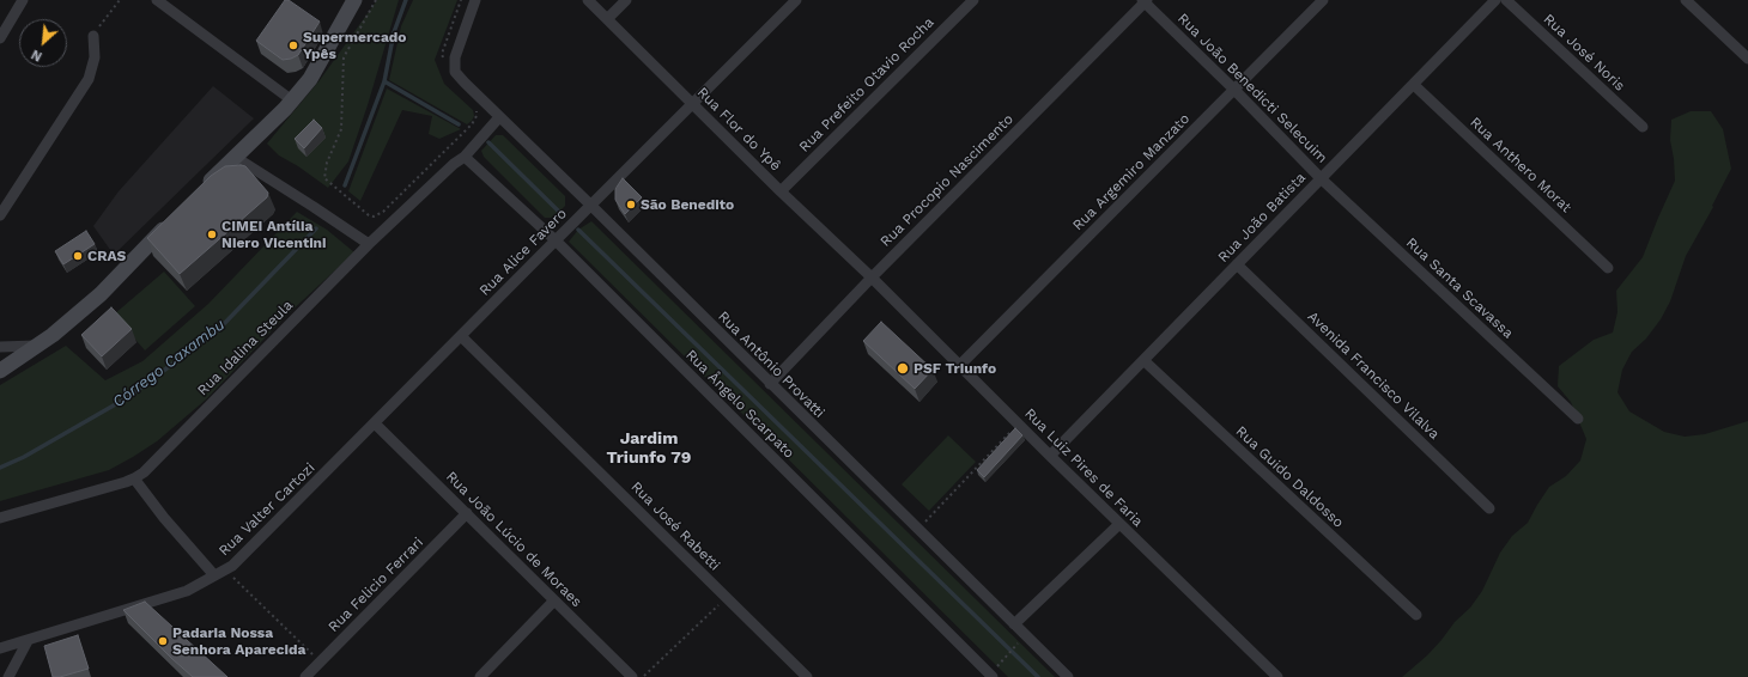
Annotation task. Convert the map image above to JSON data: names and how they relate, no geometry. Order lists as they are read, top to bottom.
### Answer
{
  "streets": {
    "street": [
      "Rua José Noris",
      "Rua Prefeito Otavio Rocha",
      "Rua João Benedicti Selecuim",
      "Rua Flor do Ypê",
      "Rua Anthero Morat",
      "Rua Argemiro Manzato",
      "Rua Procopio Nascimento",
      "Rua João Batista",
      "Rua Alice Favero",
      "Rua Santa Scavassa",
      "Rua Idalina Steula",
      "Rua Antônio Provatti",
      "Avenida Francisco Vilalva",
      "Rua Ângelo Scarpato",
      "Rua Luiz Pires de Faria",
      "Rua Guido Daldosso",
      "Rua Valter Cartozi",
      "Rua José Rabetti",
      "Rua João Lúcio de Moraes",
      "Rua Felicio Ferrari"
    ]
  },
  "crossings": [
    ["Rua Prefeito Otavio Rocha", "Rua Flor do Ypê"],
    ["Rua João Benedicti Selecuim", "Rua Argemiro Manzato"],
    ["Rua João Benedicti Selecuim", "Rua Procopio Nascimento"],
    ["Rua João Benedicti Selecuim", "Rua João Batista"],
    ["Rua João Benedicti Selecuim", "Rua Santa Scavassa"],
    ["Rua Flor do Ypê", "Rua Procopio Nascimento"],
    ["Rua Flor do Ypê", "Rua Alice Favero"],
    ["Rua Flor do Ypê", "Rua Luiz Pires de Faria"],
    ["Rua Anthero Morat", "Rua João Batista"],
    ["Rua Argemiro Manzato", "Rua Luiz Pires de Faria"],
    ["Rua Procopio Nascimento", "Rua Antônio Provatti"],
    ["Rua Procopio Nascimento", "Rua Luiz Pires de Faria"],
    ["Rua João Batista", "Rua Santa Scavassa"],
    ["Rua João Batista", "Avenida Francisco Vilalva"],
    ["Rua João Batista", "Rua Luiz Pires de Faria"],
    ["Rua João Batista", "Rua Guido Daldosso"],
    ["Rua Alice Favero", "Rua Antônio Provatti"],
    ["Rua Alice Favero", "Rua Ângelo Scarpato"],
    ["Rua Alice Favero", "Rua Valter Cartozi"],
    ["Rua Alice Favero", "Rua José Rabetti"],
    ["Rua Alice Favero", "Rua João Lúcio de Moraes"],
    ["Rua Idalina Steula", "Rua Antônio Provatti"],
    ["Rua Idalina Steula", "Rua Ângelo Scarpato"],
    ["Rua Valter Cartozi", "Rua João Lúcio de Moraes"],
    ["Rua João Lúcio de Moraes", "Rua Felicio Ferrari"]
  ],
  "districts": ["Jardim Triunfo 79"],
  "water": ["Córrego Caxambu"],
  "places": [
    "Supermercado Ypês",
    "São Benedito",
    "CIMEI Antília Niero Vicentini",
    "CRAS",
    "PSF Triunfo",
    "Padaria Nossa Senhora Aparecida"
  ],
  "north": "bottom left"
}
